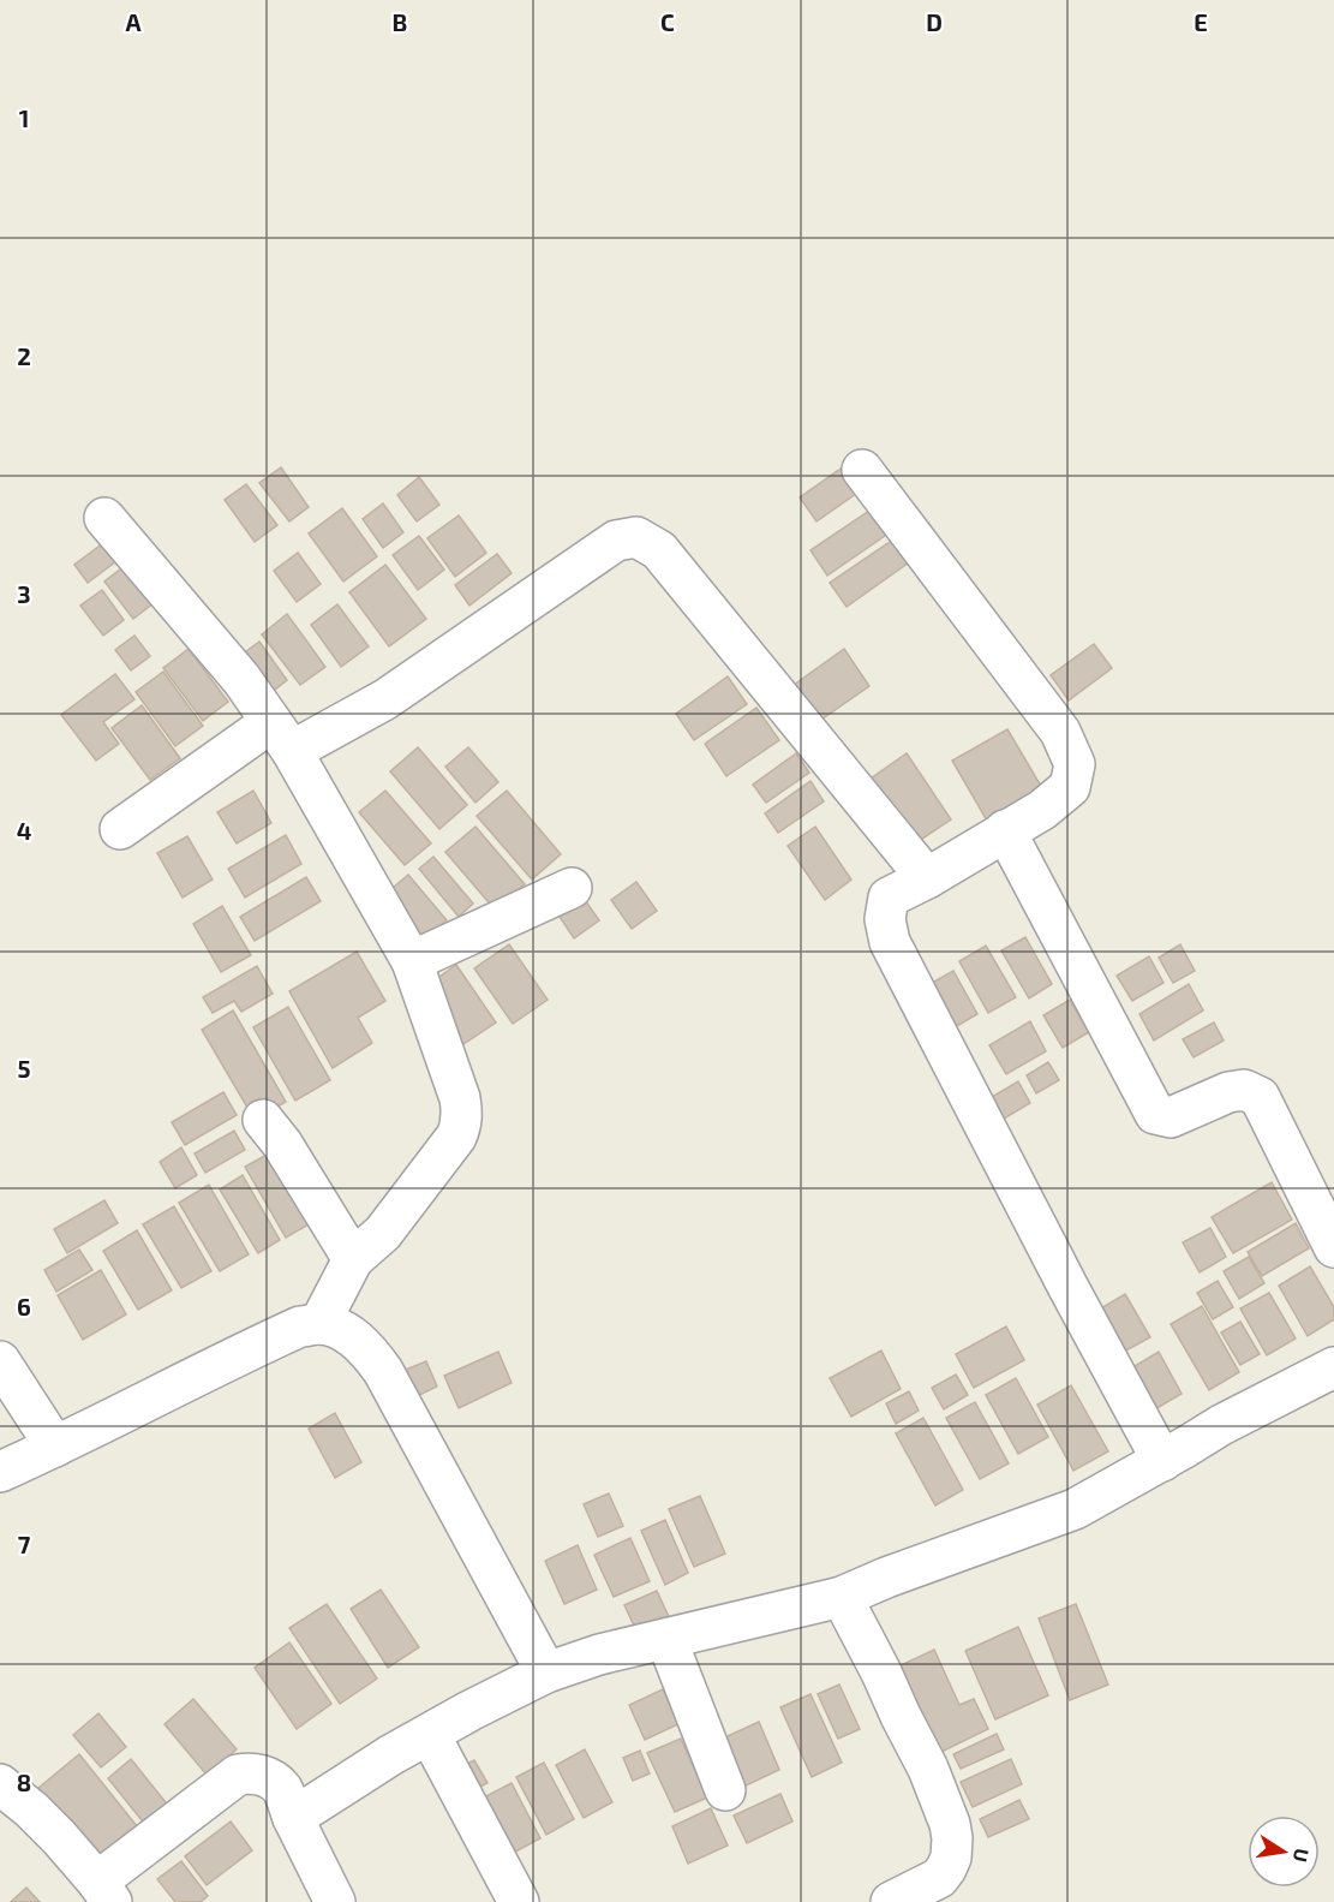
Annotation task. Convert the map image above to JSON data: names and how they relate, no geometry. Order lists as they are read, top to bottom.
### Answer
{
  "north": "right",
  "grid": {
    "columns": [
      "A",
      "B",
      "C",
      "D",
      "E"
    ],
    "rows": [
      "1",
      "2",
      "3",
      "4",
      "5",
      "6",
      "7",
      "8"
    ]
  }
}
